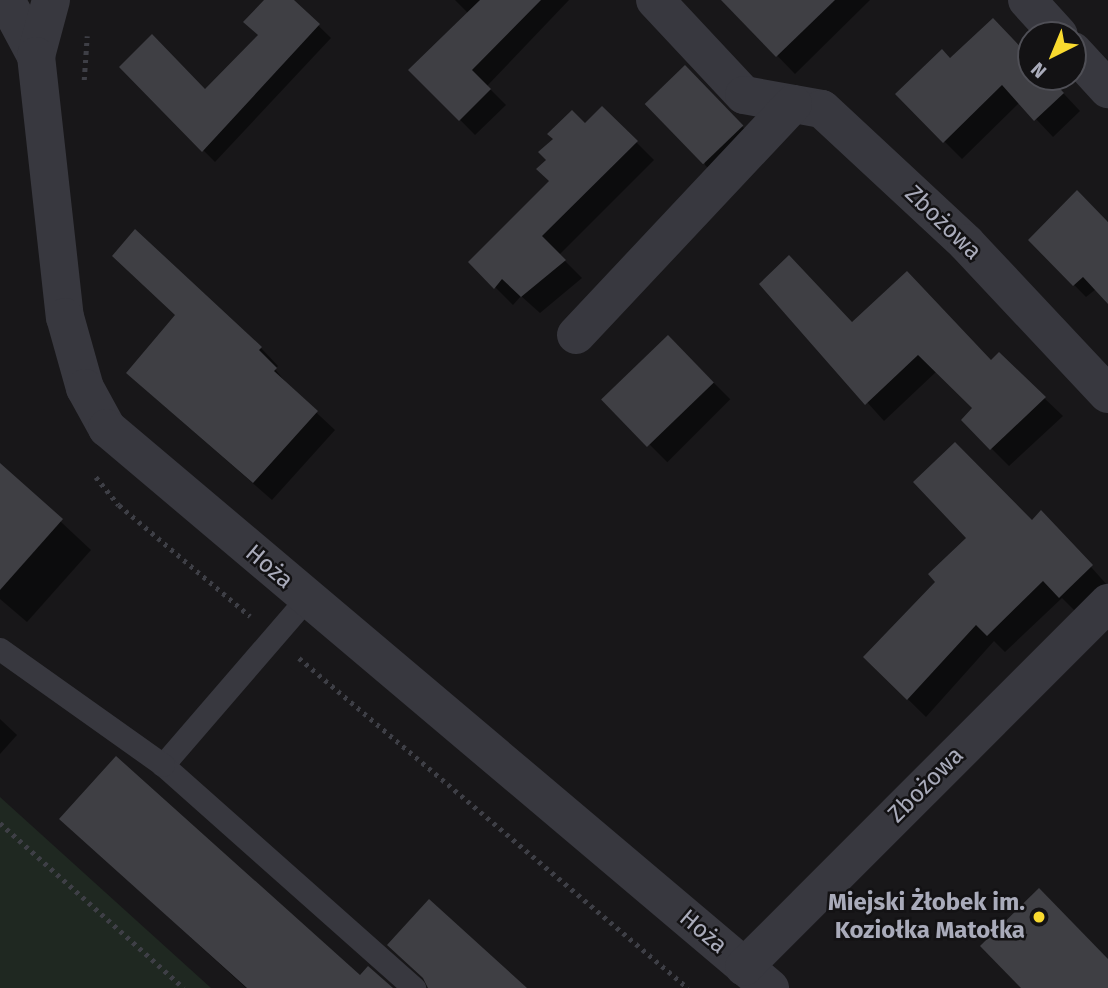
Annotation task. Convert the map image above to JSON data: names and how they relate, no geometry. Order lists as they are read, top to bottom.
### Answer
{
  "streets": {
    "street": ["Zbożowa", "Hoża"]
  },
  "crossings": [
    ["Zbożowa", "Hoża"]
  ],
  "places": ["Miejski Żłobek im. Koziołka Matołka"],
  "north": "bottom left"
}
